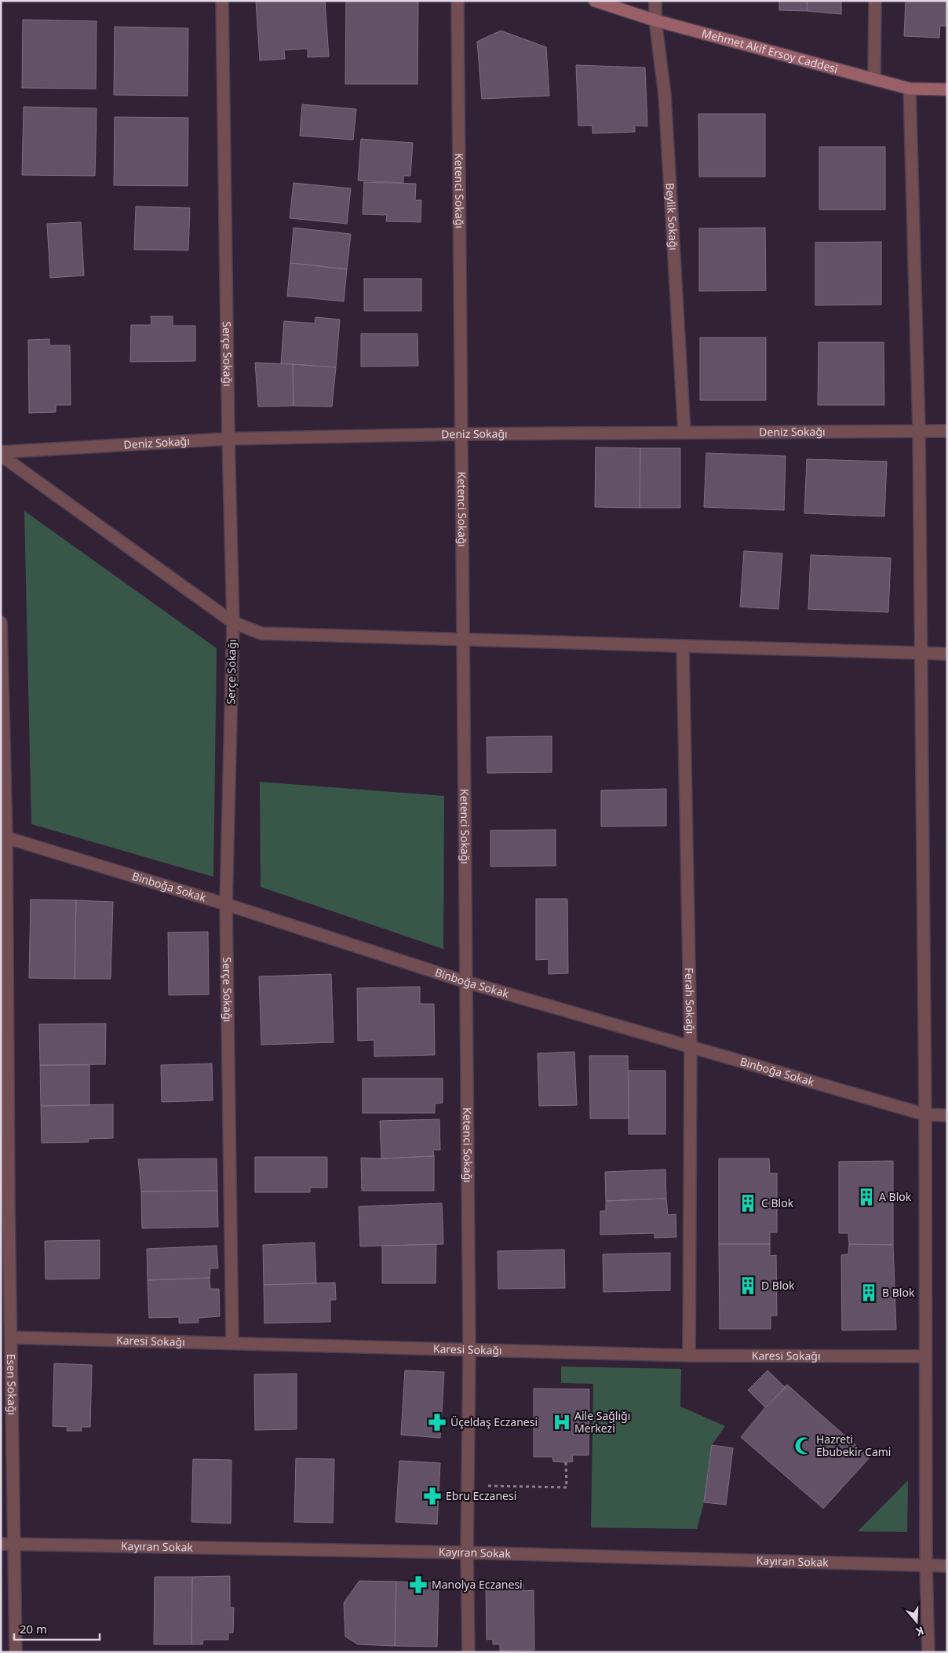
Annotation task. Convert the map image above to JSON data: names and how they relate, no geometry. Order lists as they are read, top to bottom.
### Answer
{
  "streets": {
    "main road": ["Mehmet Akif Ersoy Caddesi"],
    "street": [
      "Ketenci Sokağı",
      "Beylik Sokağı",
      "Serçe Sokağı",
      "Deniz Sokağı",
      "Binboğa Sokak",
      "Ferah Sokağı",
      "Karesi Sokağı",
      "Esen Sokağı",
      "Kayıran Sokak"
    ]
  },
  "crossings": [
    ["Mehmet Akif Ersoy Caddesi", "Beylik Sokağı"],
    ["Ketenci Sokağı", "Deniz Sokağı"],
    ["Ketenci Sokağı", "Binboğa Sokak"],
    ["Ketenci Sokağı", "Karesi Sokağı"],
    ["Ketenci Sokağı", "Kayıran Sokak"],
    ["Beylik Sokağı", "Deniz Sokağı"],
    ["Serçe Sokağı", "Deniz Sokağı"],
    ["Serçe Sokağı", "Binboğa Sokak"],
    ["Serçe Sokağı", "Karesi Sokağı"],
    ["Binboğa Sokak", "Ferah Sokağı"],
    ["Binboğa Sokak", "Esen Sokağı"],
    ["Ferah Sokağı", "Karesi Sokağı"],
    ["Karesi Sokağı", "Esen Sokağı"],
    ["Esen Sokağı", "Kayıran Sokak"]
  ],
  "places": {
    "building": [
      "A Blok",
      "C Blok",
      "D Blok",
      "B Blok"
    ],
    "pharmacy": ["Üçeldaş Eczanesi", "Ebru Eczanesi", "Manolya Eczanesi"],
    "hospital": ["Aile Sağlığı Merkezi"],
    "mosque": ["Hazreti Ebubekir Cami"]
  },
  "scale_bar": "20 m",
  "north": "bottom"
}
